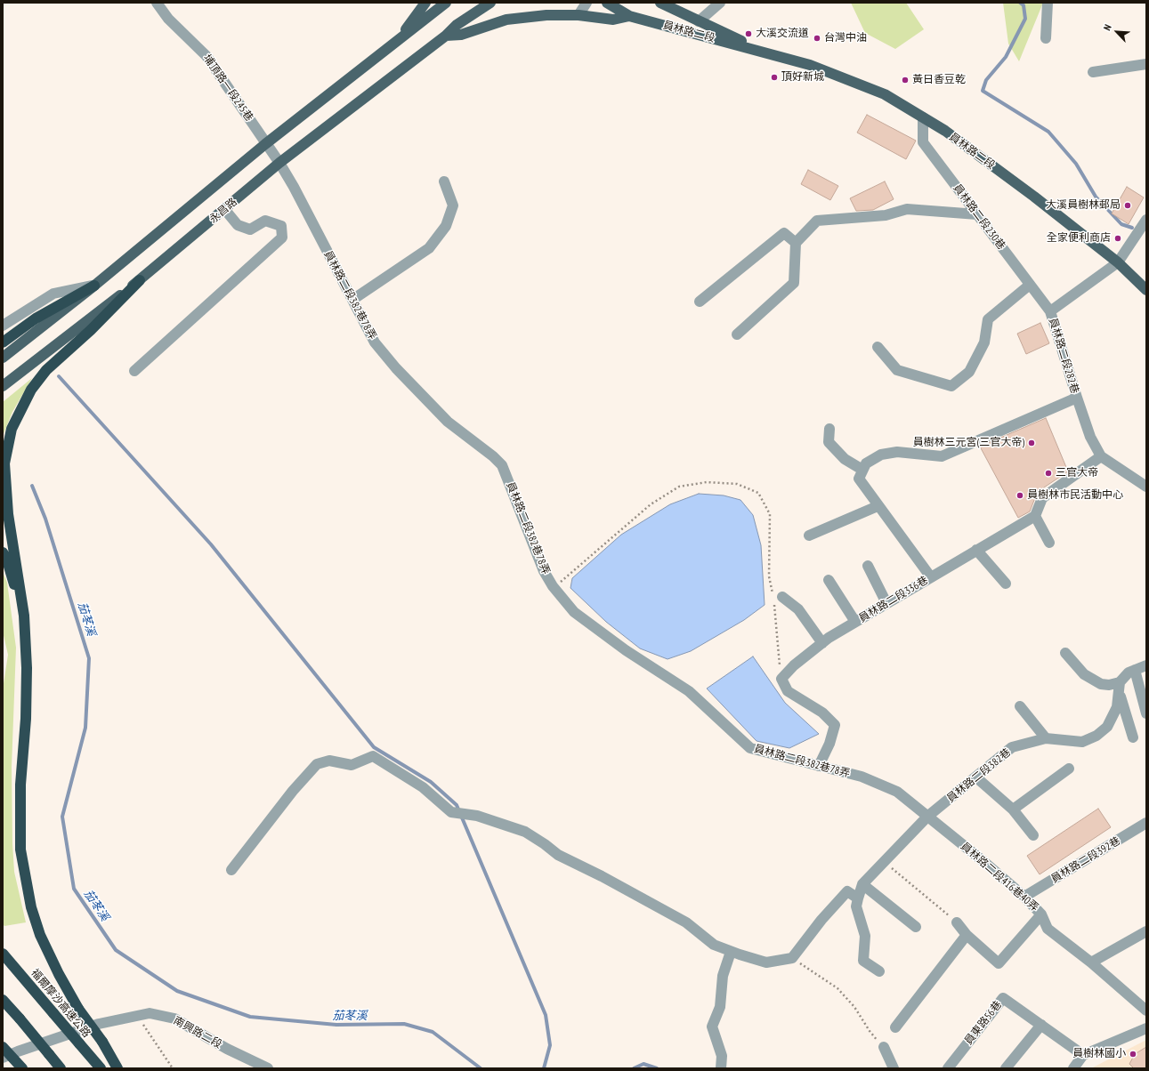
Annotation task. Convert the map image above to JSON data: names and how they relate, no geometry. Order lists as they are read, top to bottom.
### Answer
{
  "streets": {
    "highway": ["福爾摩沙高速公路"],
    "main road": ["員林路二段", "永昌路"],
    "street": [
      "埔頂路一段245巷",
      "員林路二段230巷",
      "員林路二段382巷78弄",
      "員林路二段282巷",
      "員林路二段336巷",
      "員林路二段382巷",
      "員林路二段392巷",
      "員林路二段416巷40弄",
      "員東路56巷",
      "南興路二段"
    ]
  },
  "crossings": [
    ["員林路二段", "員林路二段230巷"],
    ["員林路二段", "員林路二段282巷"],
    ["埔頂路一段245巷", "永昌路"],
    ["埔頂路一段245巷", "員林路二段382巷78弄"],
    ["永昌路", "員林路二段382巷78弄"],
    ["員林路二段230巷", "員林路二段282巷"],
    ["員林路二段382巷78弄", "員林路二段382巷"],
    ["員林路二段382巷78弄", "員林路二段416巷40弄"],
    ["員林路二段382巷", "員林路二段416巷40弄"],
    ["員林路二段392巷", "員林路二段416巷40弄"]
  ],
  "water": ["茄苳溪"],
  "places": [
    "大溪交流道",
    "台灣中油",
    "頂好新城",
    "黃日香豆乾",
    "大溪員樹林郵局",
    "全家便利商店",
    "員樹林三元宮(三官大帝)",
    "三官大帝",
    "員樹林市民活動中心",
    "員樹林國小"
  ],
  "north": "top left"
}
